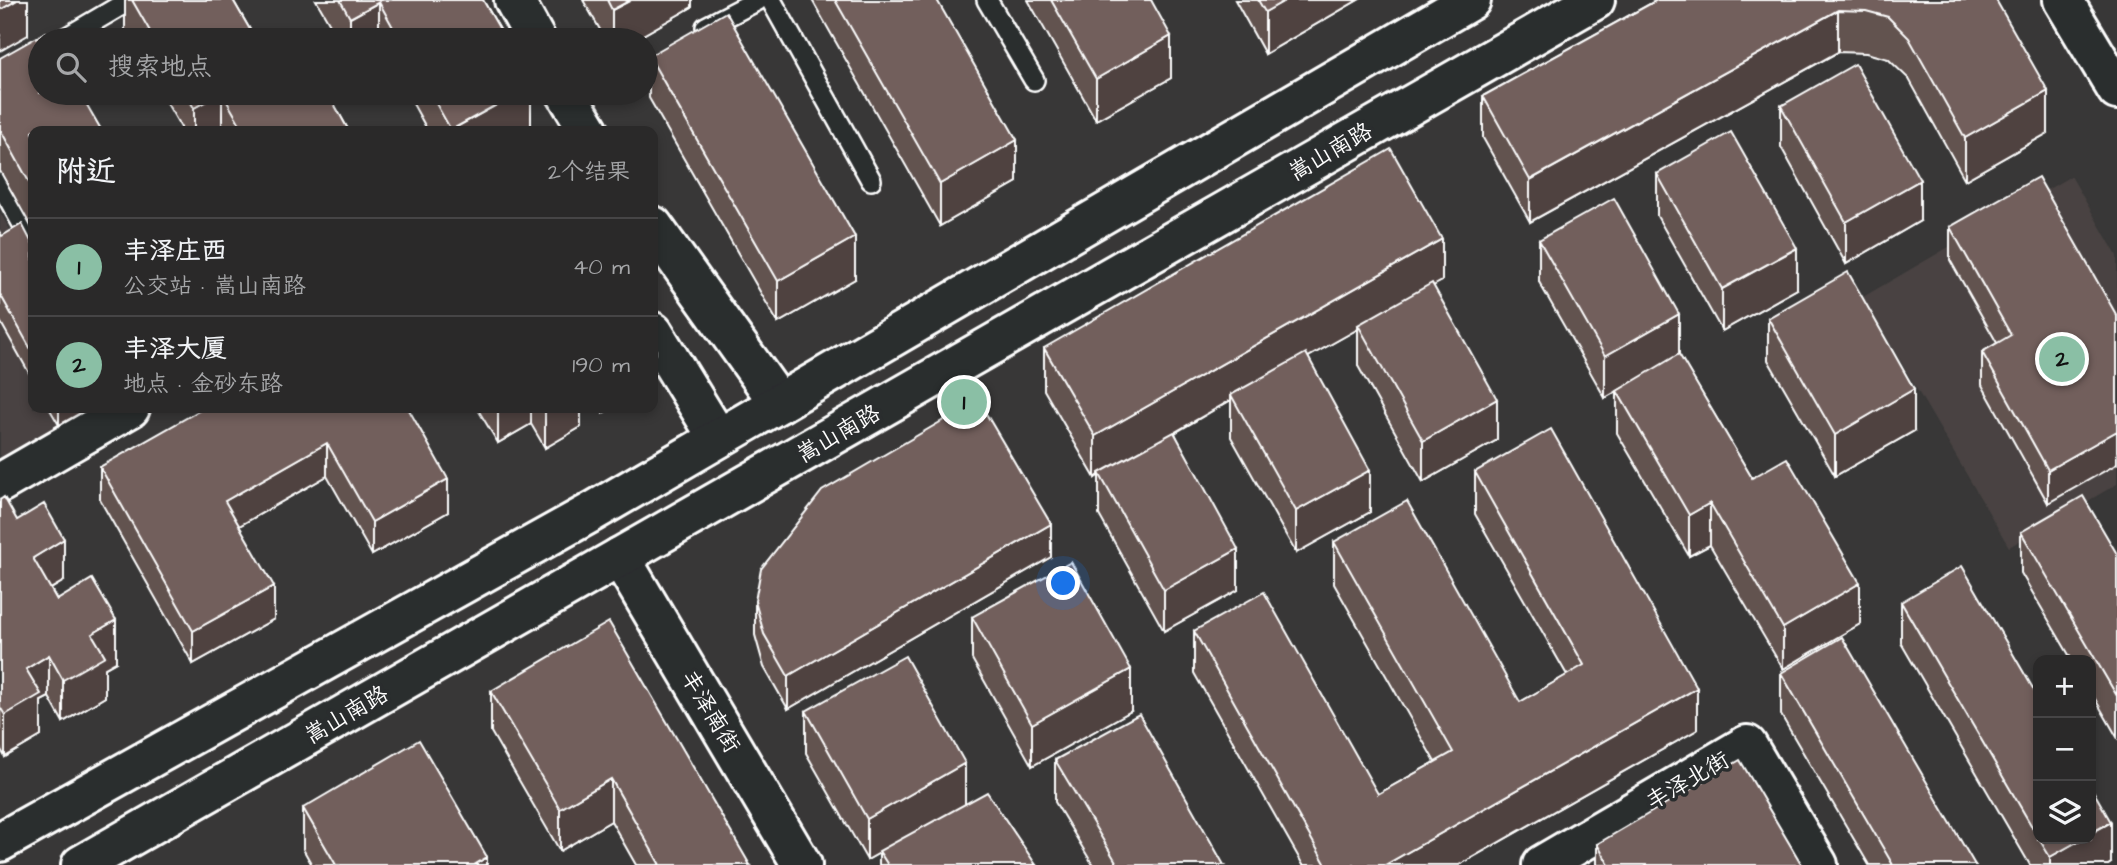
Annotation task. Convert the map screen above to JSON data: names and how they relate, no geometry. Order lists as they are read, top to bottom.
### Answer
{
  "streets": {
    "street": ["嵩山南路", "丰泽南街", "丰泽北街"]
  },
  "crossings": [
    ["嵩山南路", "丰泽南街"]
  ],
  "page": {
    "search": "搜索地点",
    "heading": ["附近", "2个结果"],
    "list": [
      {
        "mark": "1",
        "name": "丰泽庄西",
        "note": "公交站 · 嵩山南路",
        "value": "40 m"
      },
      {
        "mark": "2",
        "name": "丰泽大厦",
        "note": "地点 · 金砂东路",
        "value": "190 m"
      }
    ],
    "pins": ["2", "1"],
    "map_buttons": ["+", "−"]
  }
}
